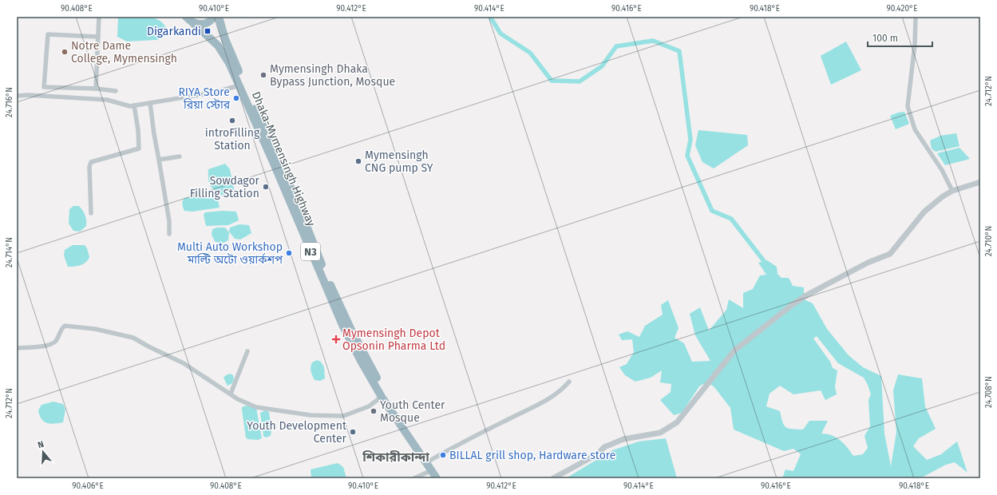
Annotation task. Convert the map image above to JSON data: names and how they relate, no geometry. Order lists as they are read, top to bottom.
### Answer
{
  "streets": {
    "highway": ["Dhaka-Mymensingh Highway", "N3"]
  },
  "crossings": [
    ["Dhaka-Mymensingh Highway", "N3"]
  ],
  "districts": ["শিকারীকান্দা"],
  "places": {
    "transit": ["Digarkandi"],
    "other": [
      "Notre Dame College, Mymensingh",
      "Mymensingh Dhaka Bypass Junction, Mosque",
      "RIYA Store রিয়া স্টোর",
      "introFilling Station",
      "Mymensingh CNG pump SY",
      "Sowdagor Filling Station",
      "Multi Auto Workshop মাল্টি অটো ওয়ার্কশপ",
      "Youth Center Mosque",
      "Youth Development Center",
      "BILLAL grill shop, Hardware store"
    ],
    "health": ["Mymensingh Depot Opsonin Pharma Ltd"]
  },
  "scale_bar": "100 m",
  "north": "top",
  "coordinates": [
    "90.408°E",
    "90.410°E",
    "90.412°E",
    "90.414°E",
    "90.416°E",
    "90.418°E",
    "90.420°E",
    "24.712°N",
    "24.716°N",
    "24.710°N",
    "24.714°N",
    "24.708°N",
    "90.406°E"
  ]
}
